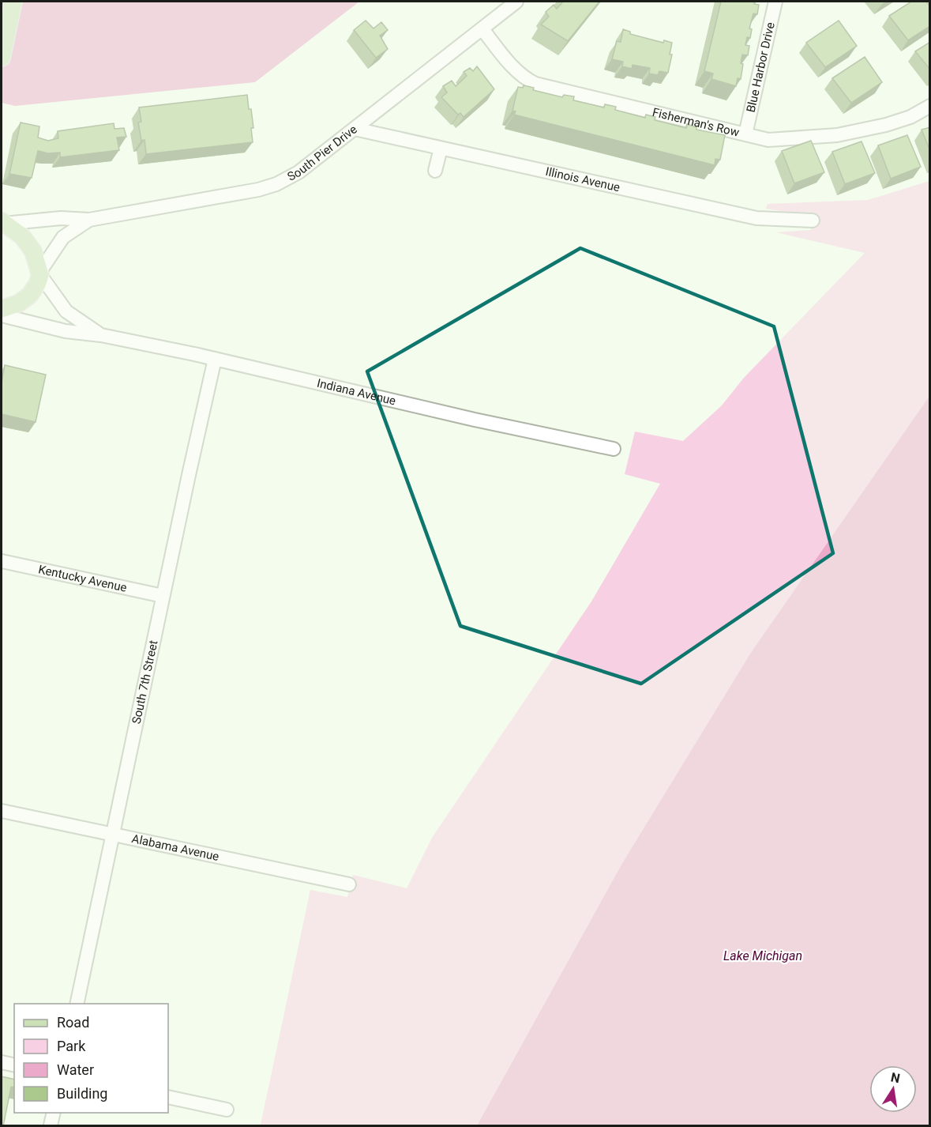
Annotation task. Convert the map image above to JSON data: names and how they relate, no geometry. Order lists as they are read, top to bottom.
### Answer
{
  "streets": {
    "street": [
      "Blue Harbor Drive",
      "Fisherman's Row",
      "South Pier Drive",
      "Illinois Avenue",
      "Indiana Avenue",
      "Kentucky Avenue",
      "South 7th Street",
      "Alabama Avenue"
    ]
  },
  "crossings": [
    ["Blue Harbor Drive", "Fisherman's Row"],
    ["Fisherman's Row", "South Pier Drive"],
    ["South Pier Drive", "Illinois Avenue"],
    ["South Pier Drive", "Indiana Avenue"],
    ["Indiana Avenue", "South 7th Street"],
    ["Kentucky Avenue", "South 7th Street"],
    ["South 7th Street", "Alabama Avenue"]
  ],
  "water": ["Lake Michigan"],
  "legend": [
    "Road",
    "Park",
    "Water",
    "Building"
  ],
  "north": "top"
}
